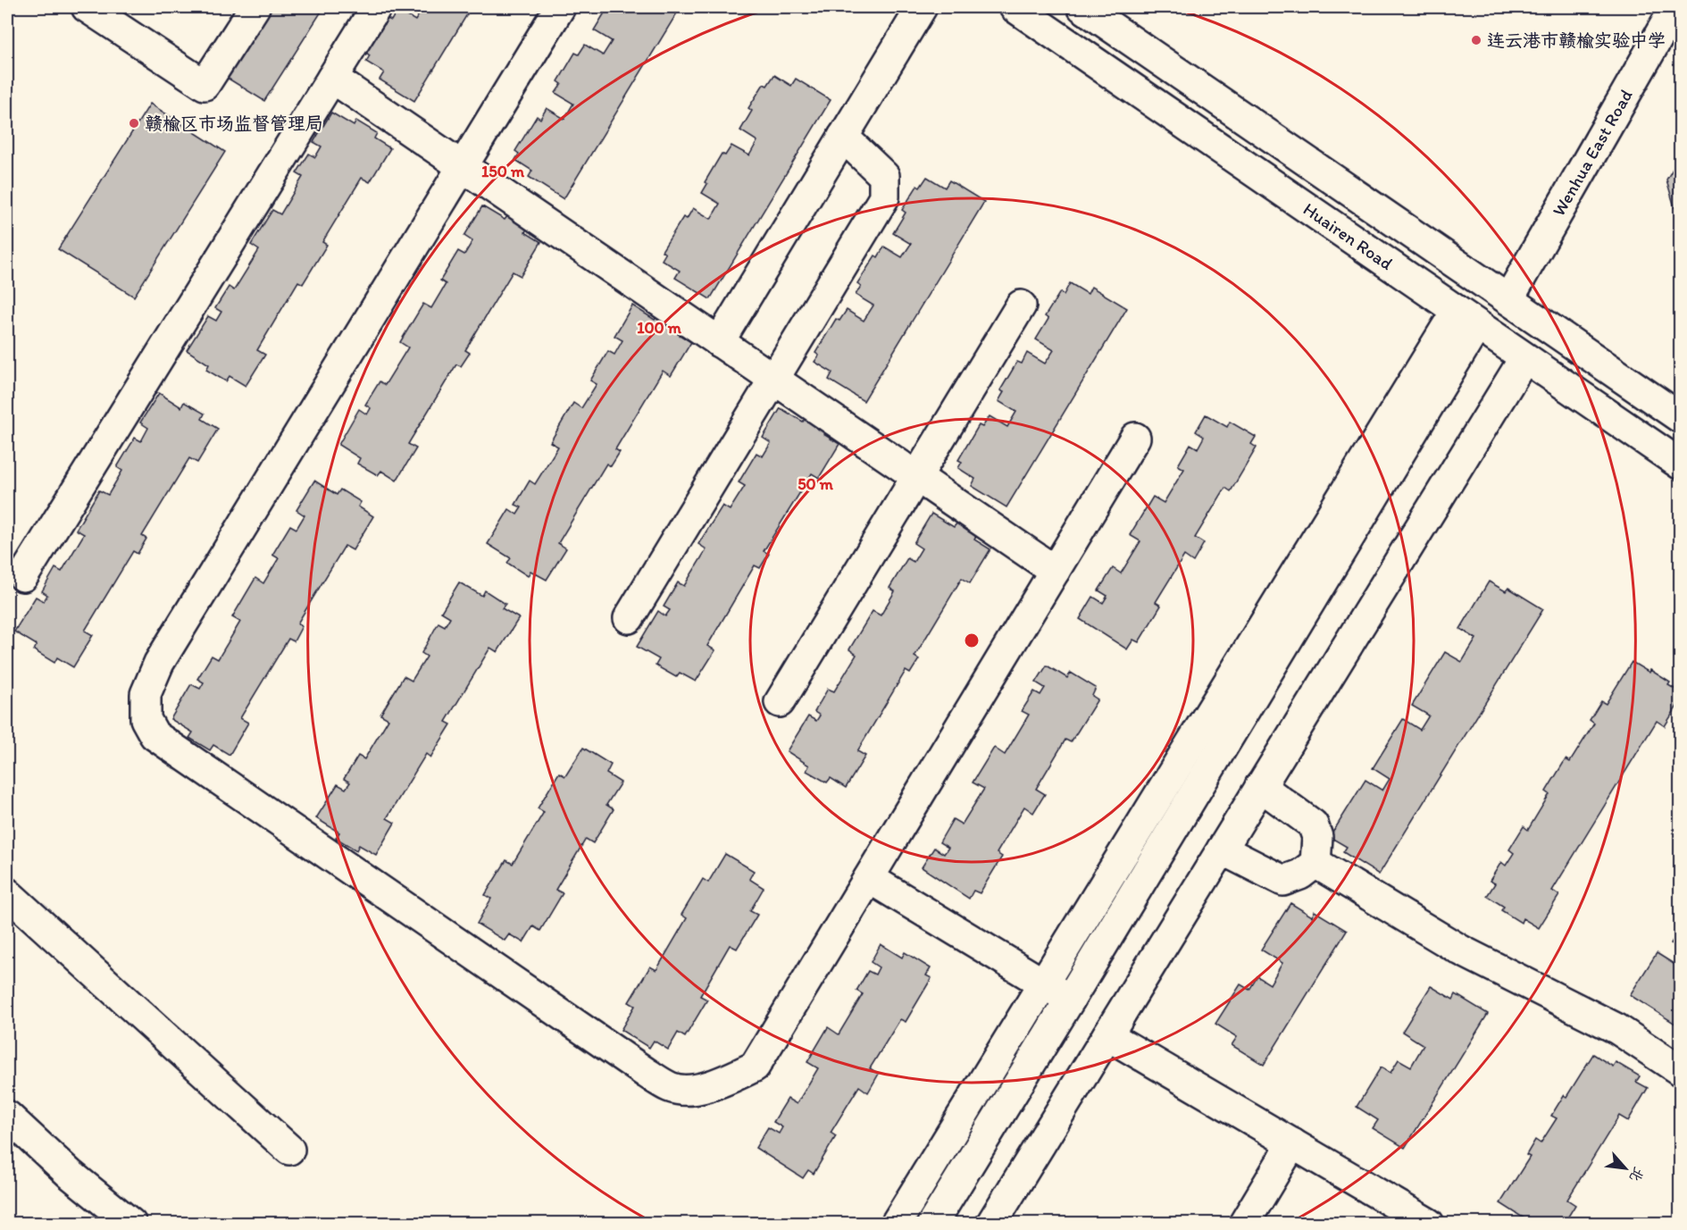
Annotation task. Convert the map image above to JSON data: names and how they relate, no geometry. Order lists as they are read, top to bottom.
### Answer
{
  "streets": {
    "main road": ["Wenhua East Road", "Huairen Road"]
  },
  "places": ["连云港市赣榆实验中学", "赣榆区市场监督管理局"],
  "north": "bottom right",
  "rings": ["150 m", "100 m", "50 m"]
}
